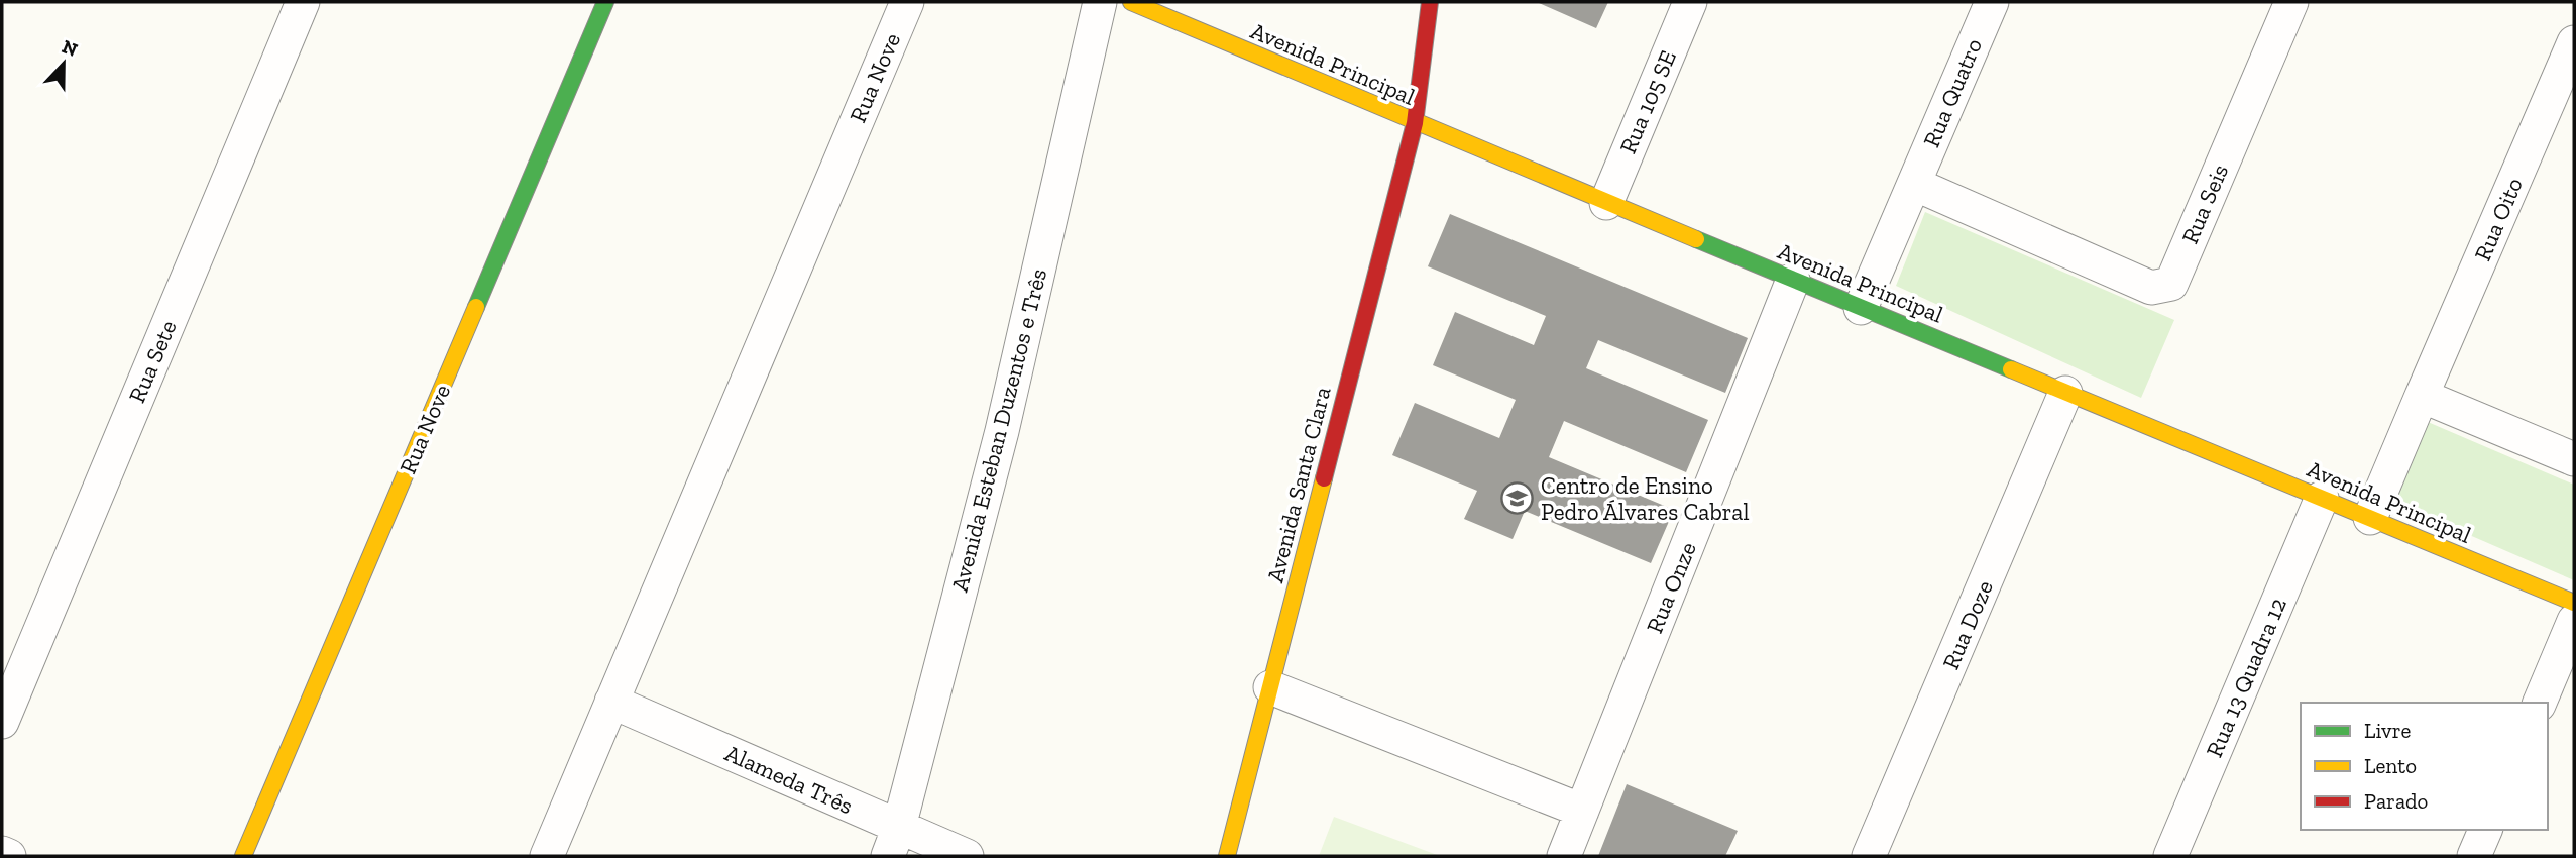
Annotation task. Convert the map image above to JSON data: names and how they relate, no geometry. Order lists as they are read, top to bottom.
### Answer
{
  "streets": {
    "main road": ["Avenida Principal", "Rua Nove", "Avenida Santa Clara"],
    "street": [
      "Rua Quatro",
      "Rua 105 SE",
      "Rua Seis",
      "Rua Oito",
      "Rua Sete",
      "Avenida Esteban Duzentos e Três",
      "Rua Onze",
      "Rua Doze",
      "Rua 13 Quadra 12",
      "Alameda Três"
    ]
  },
  "crossings": [
    ["Avenida Principal", "Rua Quatro"],
    ["Avenida Principal", "Rua 105 SE"],
    ["Avenida Principal", "Rua Oito"],
    ["Avenida Principal", "Avenida Santa Clara"],
    ["Avenida Principal", "Rua Onze"],
    ["Avenida Principal", "Rua Doze"],
    ["Avenida Principal", "Rua 13 Quadra 12"],
    ["Rua Nove", "Alameda Três"],
    ["Rua Quatro", "Rua Seis"],
    ["Avenida Esteban Duzentos e Três", "Alameda Três"]
  ],
  "places": {
    "school or university": ["Centro de Ensino Pedro Álvares Cabral"]
  },
  "legend": ["Livre", "Lento", "Parado"],
  "north": "top"
}
